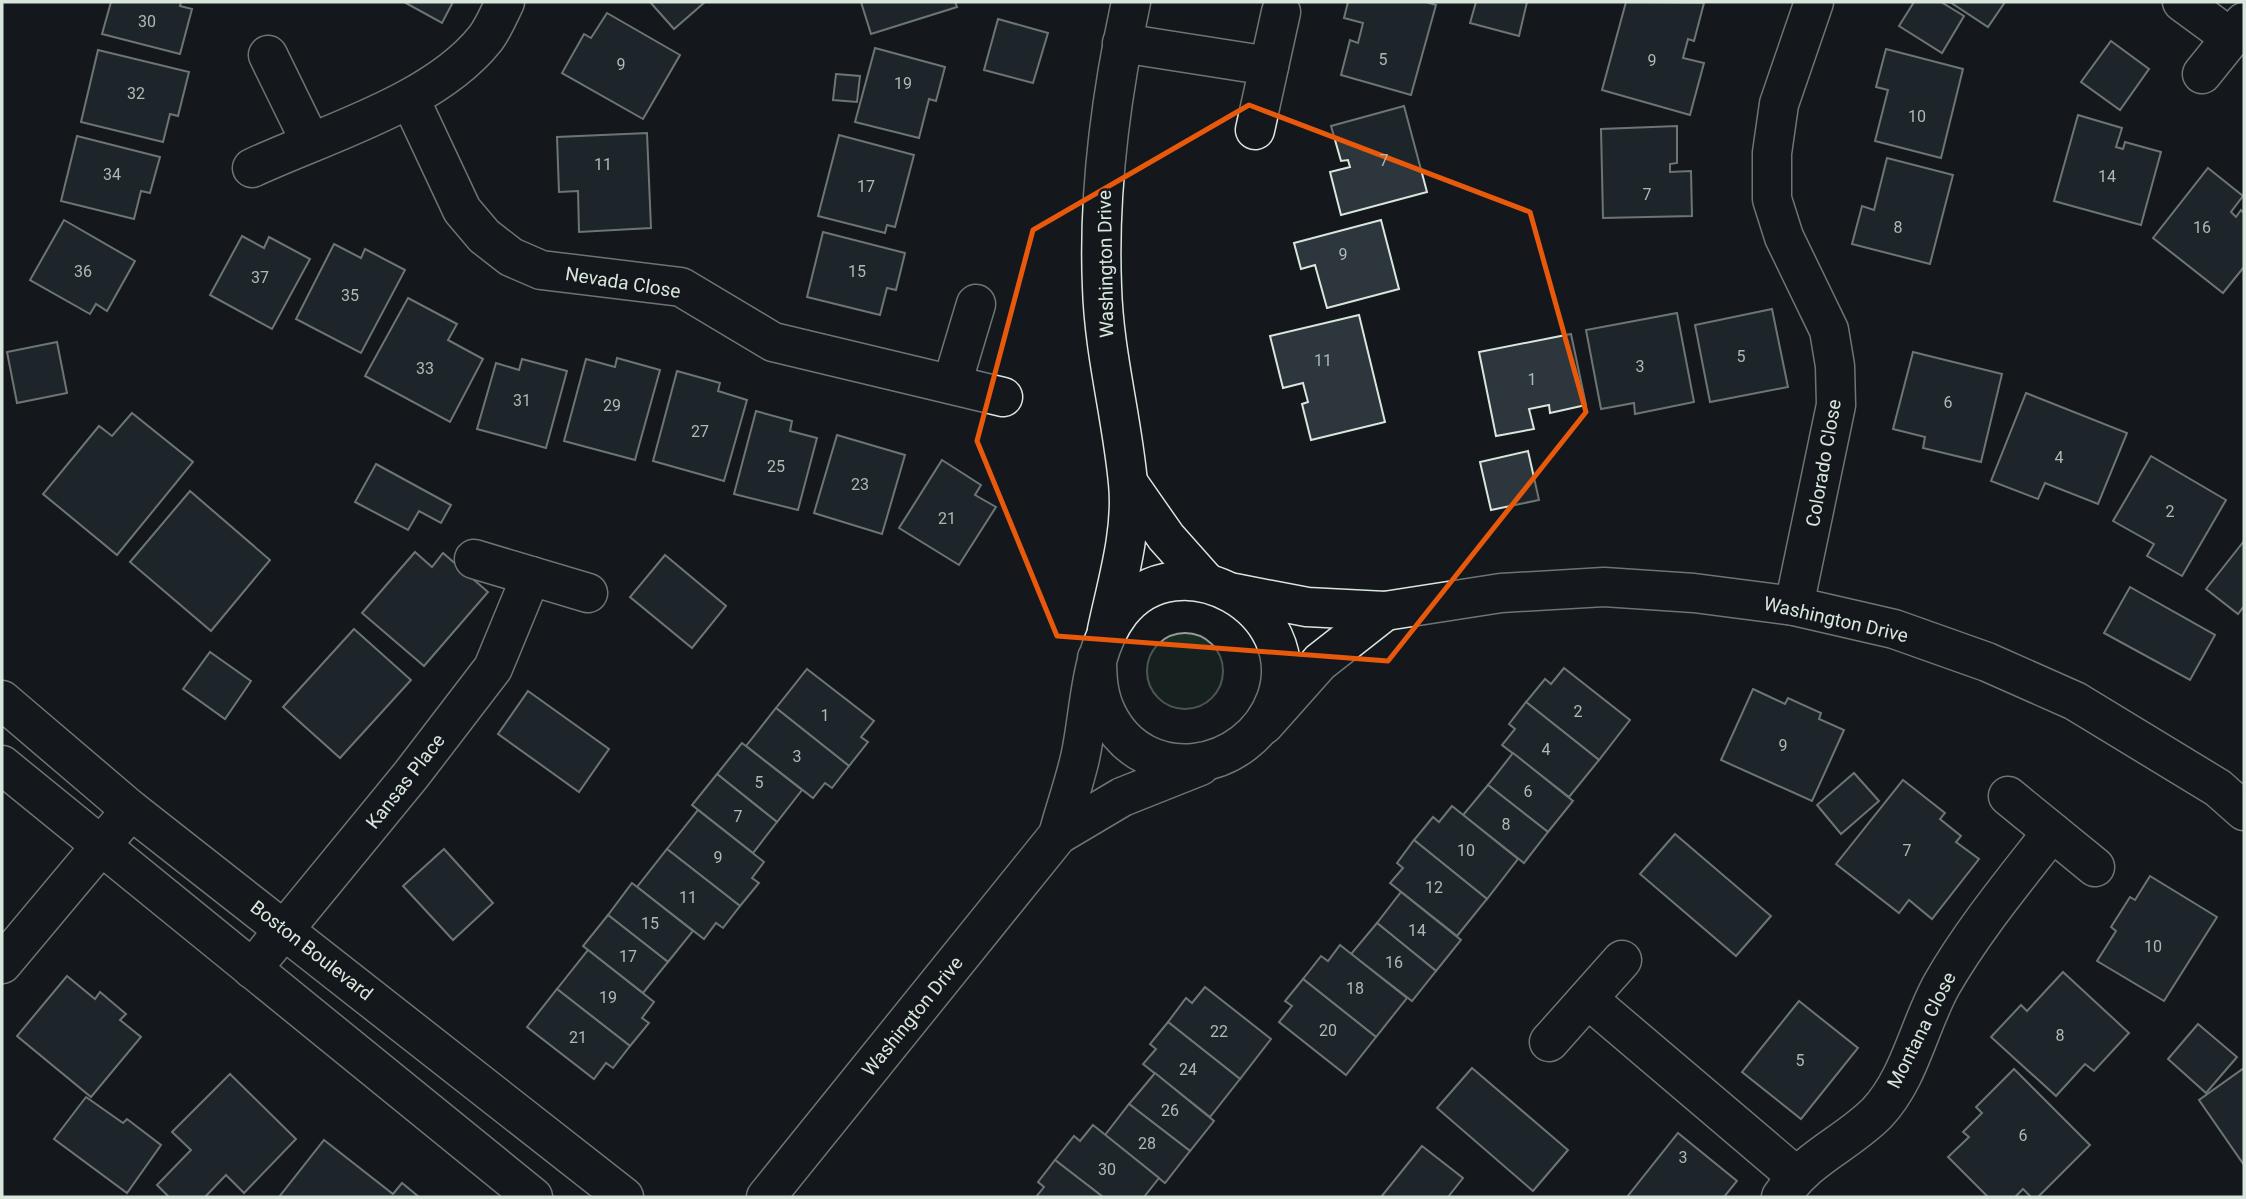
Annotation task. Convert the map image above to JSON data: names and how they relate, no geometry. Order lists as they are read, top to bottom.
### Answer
{
  "streets": {
    "street": [
      "Washington Drive",
      "Nevada Close",
      "Colorado Close",
      "Kansas Place",
      "Boston Boulevard",
      "Montana Close"
    ]
  },
  "crossings": [
    ["Washington Drive", "Colorado Close"],
    ["Kansas Place", "Boston Boulevard"]
  ],
  "house_numbers": [
    "30",
    "5",
    "9",
    "9",
    "19",
    "32",
    "10",
    "7",
    "11",
    "34",
    "14",
    "17",
    "7",
    "8",
    "16",
    "9",
    "36",
    "15",
    "37",
    "35",
    "5",
    "11",
    "3",
    "33",
    "1",
    "31",
    "6",
    "29",
    "27",
    "4",
    "25",
    "23",
    "2",
    "21",
    "2",
    "1",
    "9",
    "4",
    "3",
    "5",
    "6",
    "7",
    "8",
    "10",
    "7",
    "9",
    "12",
    "11",
    "15",
    "14",
    "10",
    "17",
    "16",
    "18",
    "19",
    "20",
    "22",
    "8",
    "21",
    "5",
    "24",
    "26",
    "6",
    "28",
    "3",
    "30"
  ]
}
